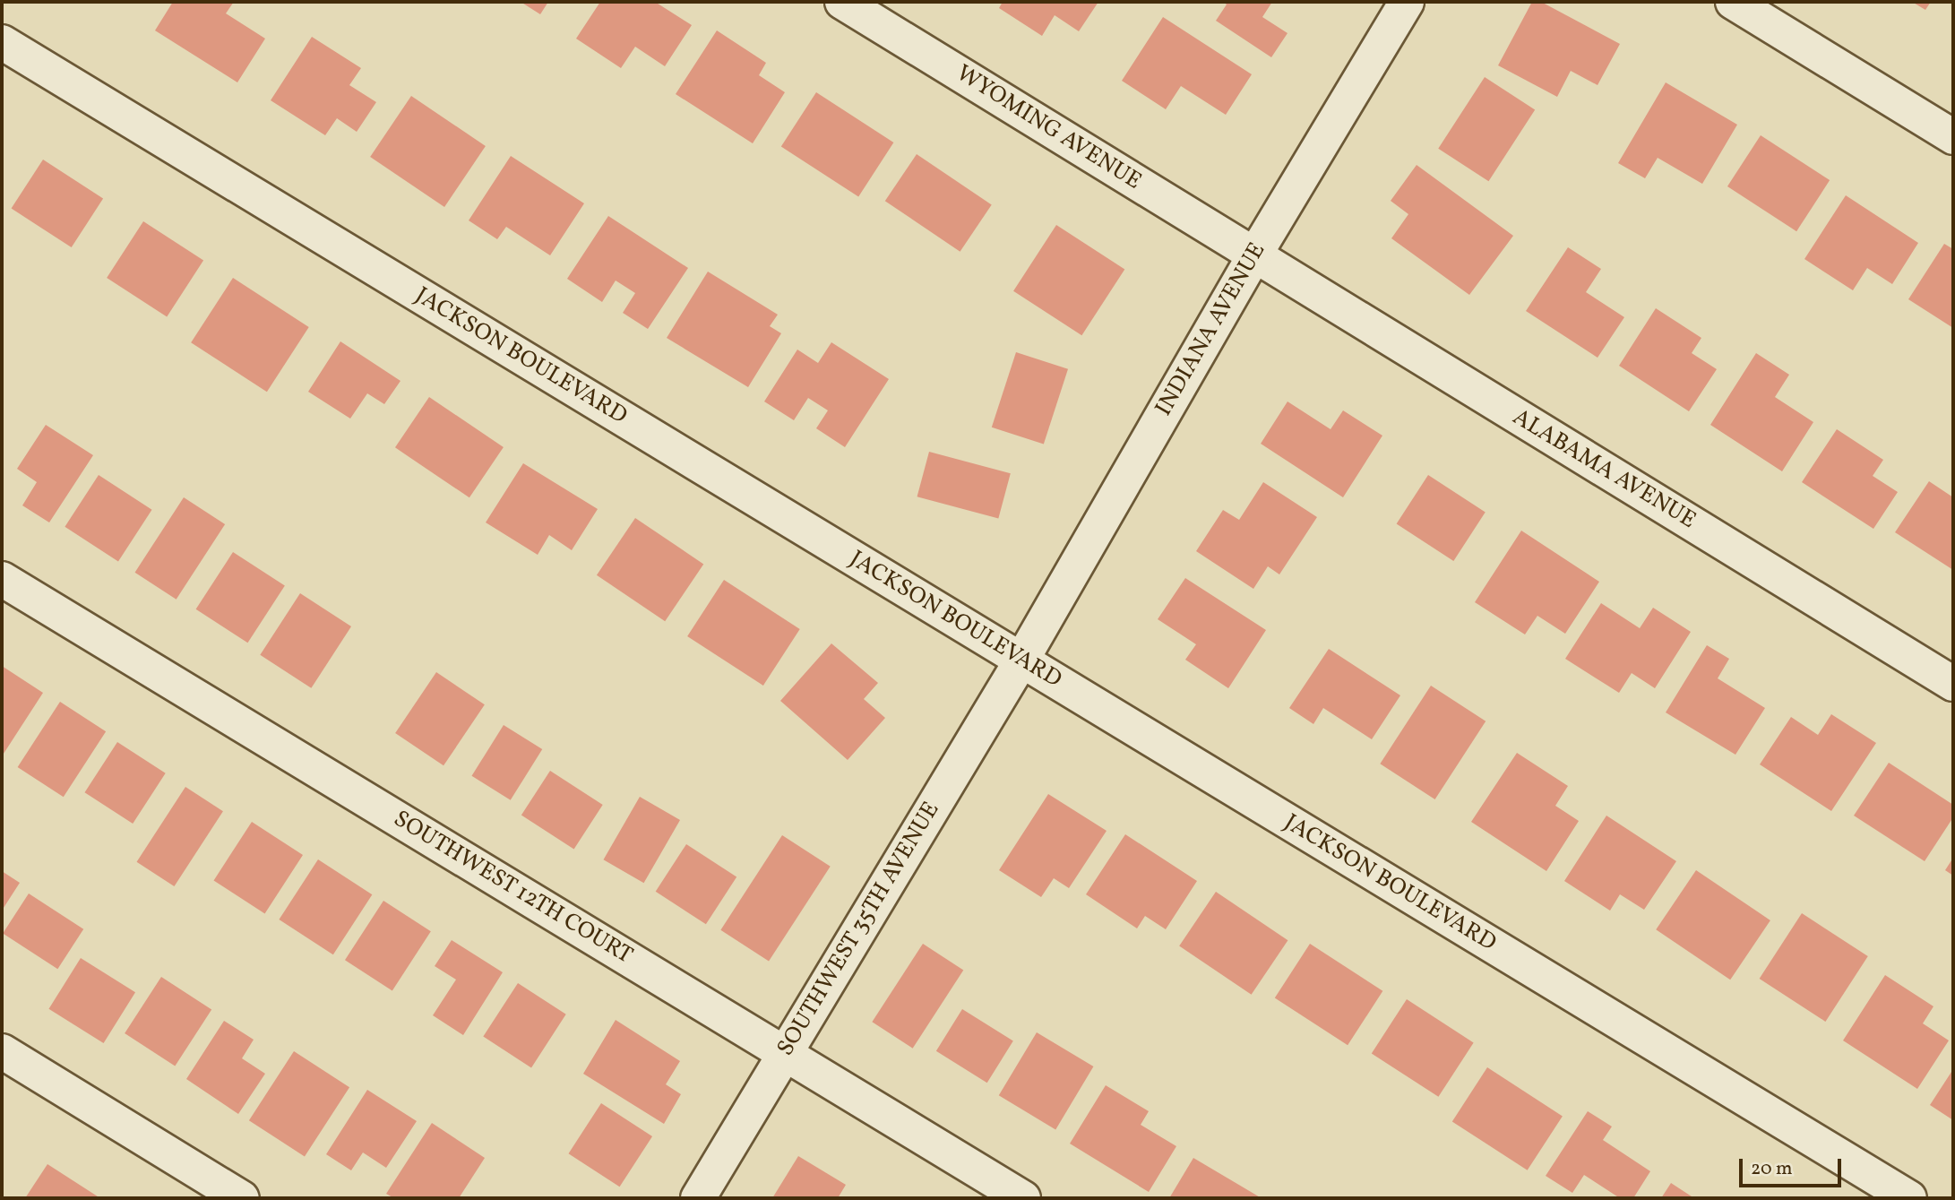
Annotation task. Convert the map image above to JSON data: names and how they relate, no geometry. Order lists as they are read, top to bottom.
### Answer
{
  "streets": {
    "street": [
      "WYOMING AVENUE",
      "INDIANA AVENUE",
      "JACKSON BOULEVARD",
      "ALABAMA AVENUE",
      "SOUTHWEST 12TH COURT",
      "SOUTHWEST 35TH AVENUE"
    ]
  },
  "crossings": [
    ["WYOMING AVENUE", "INDIANA AVENUE"],
    ["WYOMING AVENUE", "ALABAMA AVENUE"],
    ["INDIANA AVENUE", "JACKSON BOULEVARD"],
    ["INDIANA AVENUE", "ALABAMA AVENUE"],
    ["INDIANA AVENUE", "SOUTHWEST 35TH AVENUE"],
    ["JACKSON BOULEVARD", "SOUTHWEST 35TH AVENUE"],
    ["SOUTHWEST 12TH COURT", "SOUTHWEST 35TH AVENUE"]
  ],
  "scale_bar": "20 m"
}
